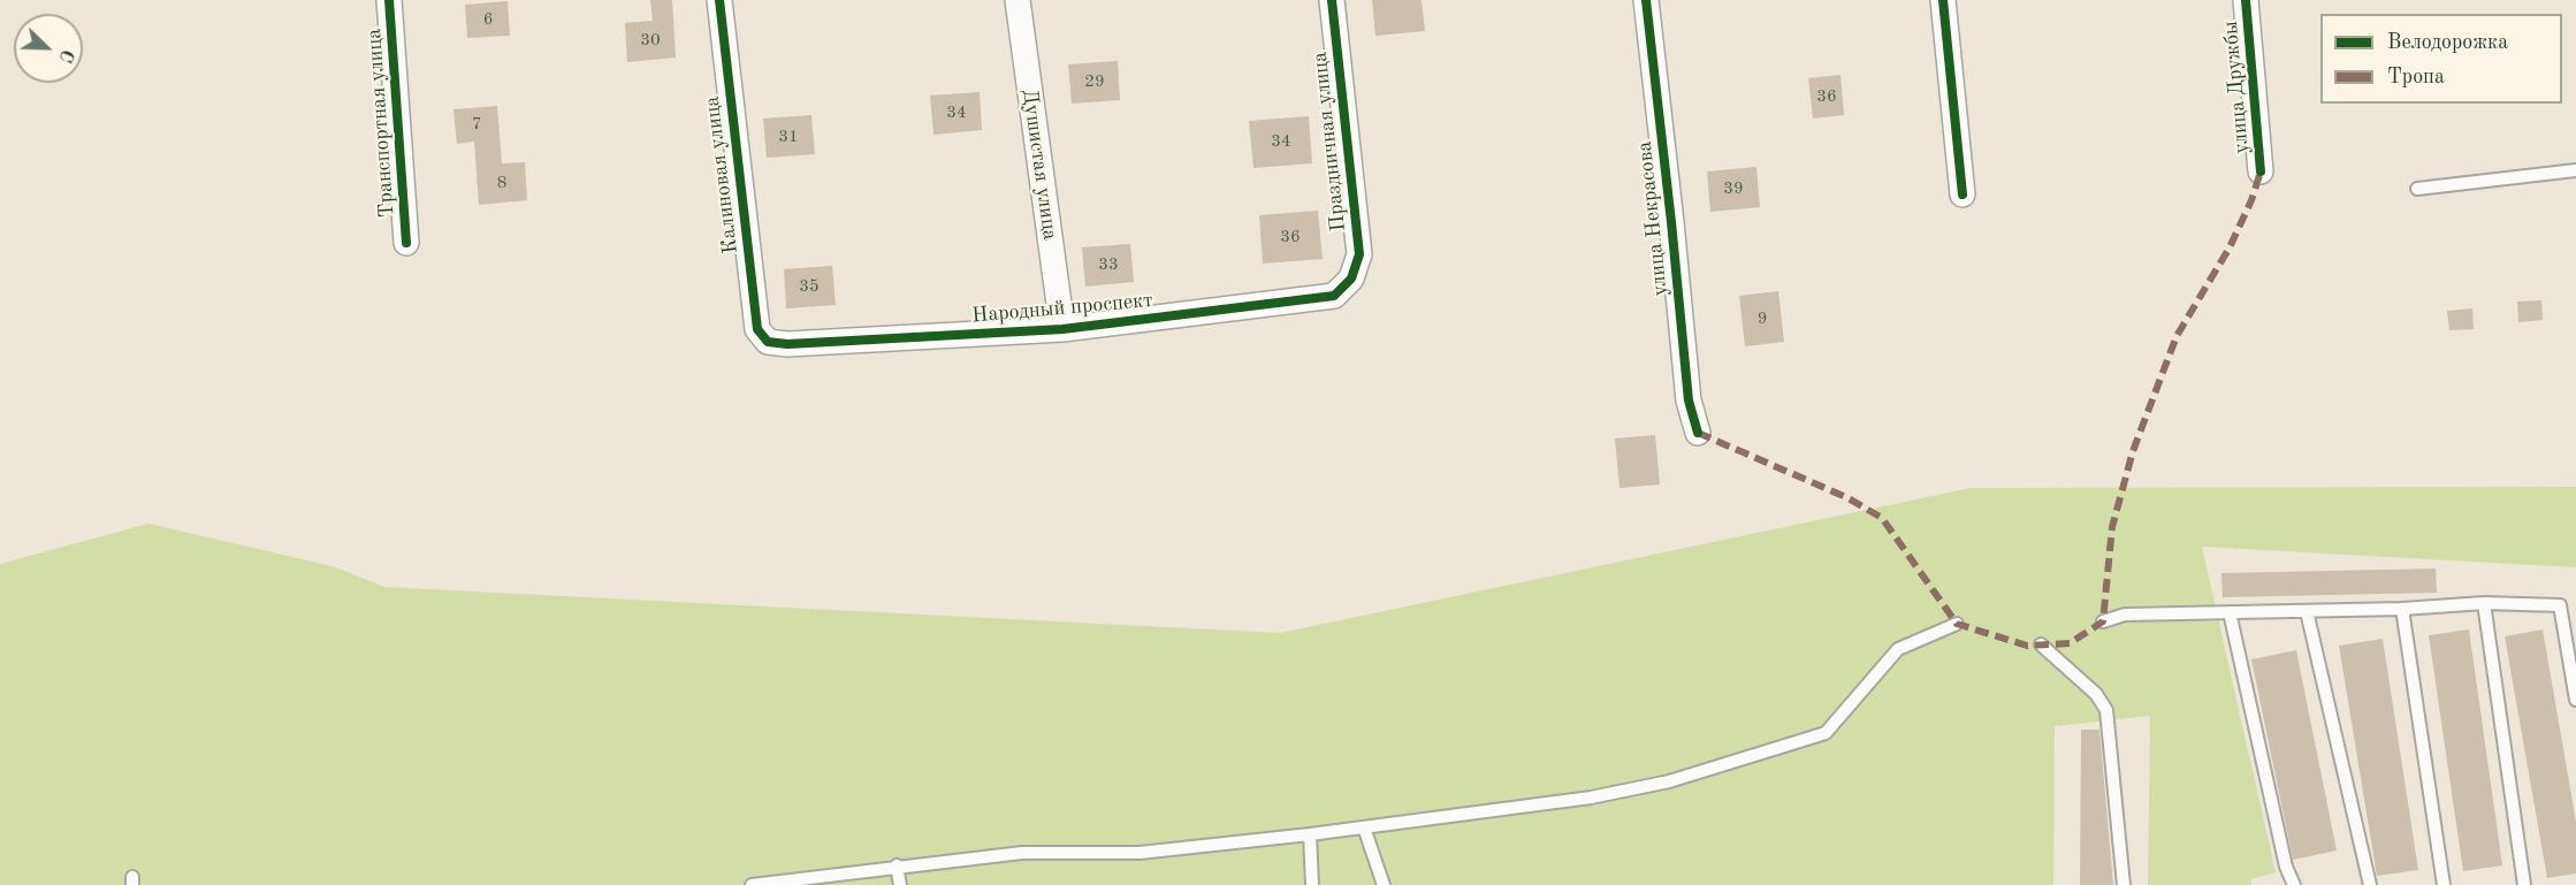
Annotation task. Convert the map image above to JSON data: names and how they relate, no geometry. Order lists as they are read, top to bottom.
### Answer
{
  "streets": {
    "street": [
      "улица Дружбы",
      "Транспортная улица",
      "Праздничная улица",
      "Душистая улица",
      "Калиновая улица",
      "улица Некрасова",
      "Народный проспект"
    ]
  },
  "crossings": [
    ["Праздничная улица", "Народный проспект"],
    ["Душистая улица", "Народный проспект"],
    ["Калиновая улица", "Народный проспект"]
  ],
  "house_numbers": [
    "6",
    "30",
    "29",
    "36",
    "34",
    "7",
    "31",
    "34",
    "8",
    "39",
    "36",
    "33",
    "35",
    "9"
  ],
  "legend": ["Велодорожка", "Тропа"],
  "north": "bottom right"
}
